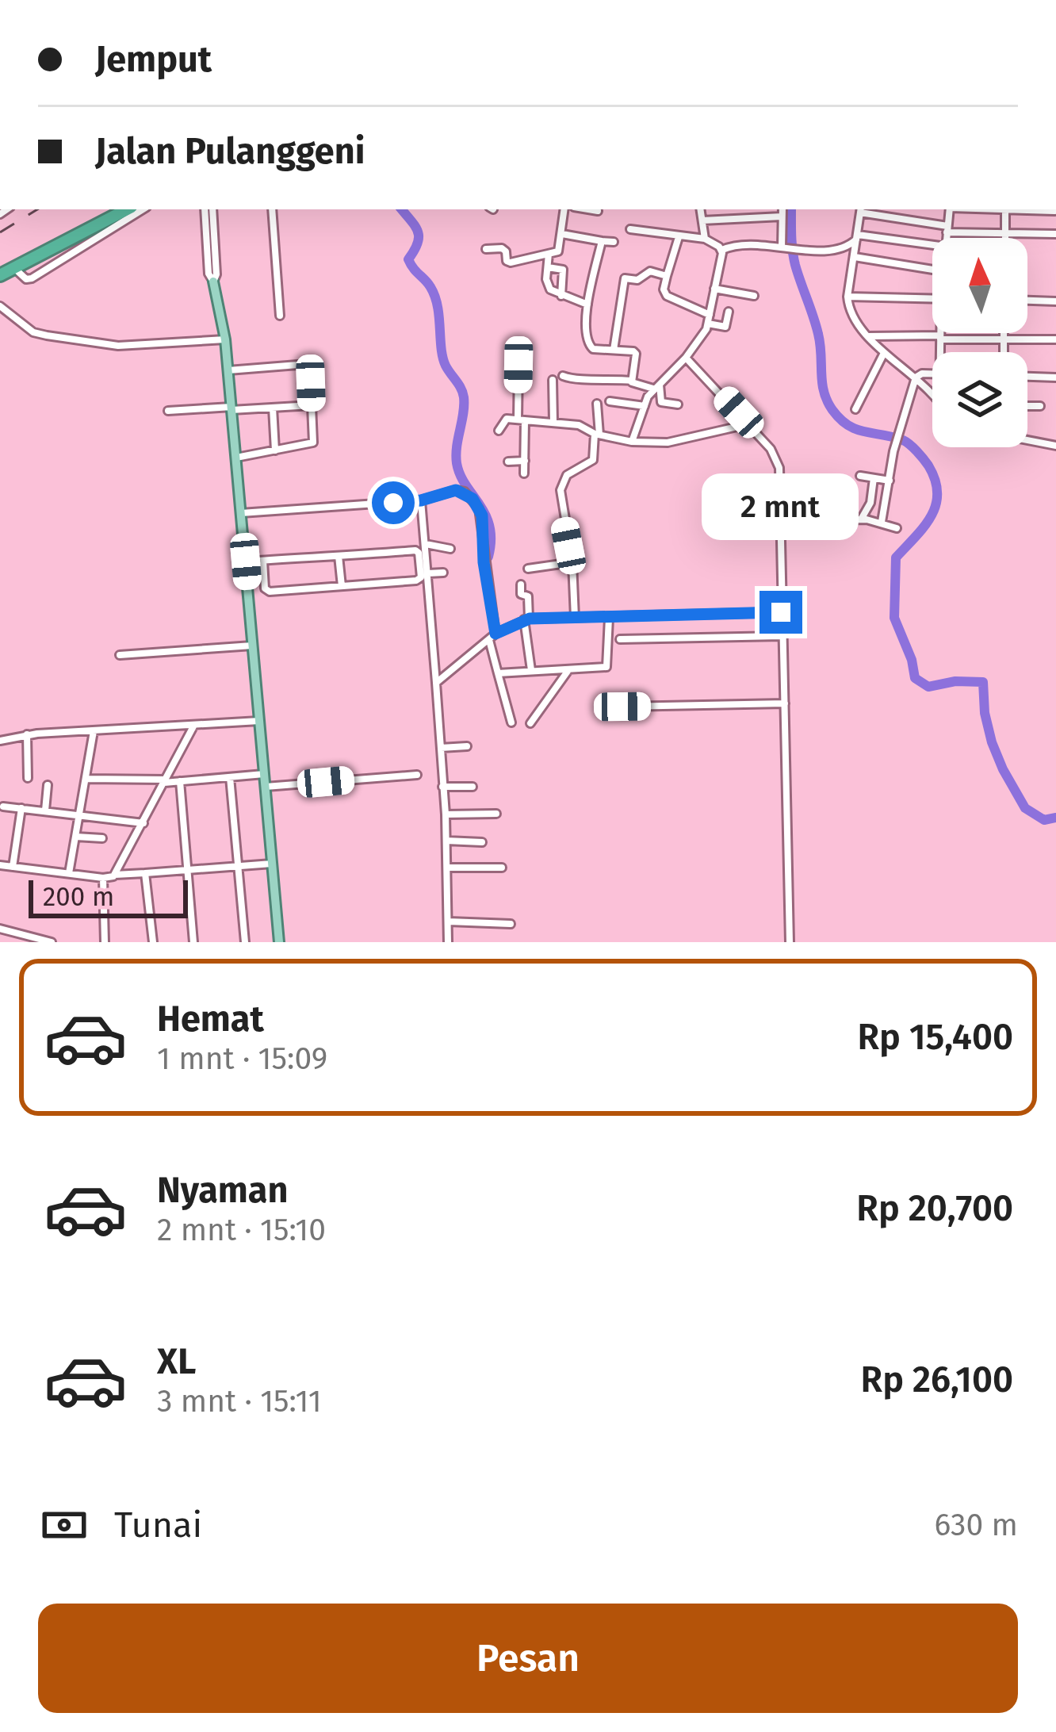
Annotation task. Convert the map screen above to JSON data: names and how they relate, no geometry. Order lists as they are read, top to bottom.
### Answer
{
  "scale_bar": "200 m",
  "north": "top",
  "page": {
    "banner": ["Jemput", "Jalan Pulanggeni"],
    "bubble": "2 mnt",
    "scale": "200 m",
    "list": [
      {
        "name": "Hemat",
        "note": "1 mnt · 15:09",
        "value": "Rp 15,400"
      },
      {
        "name": "Nyaman",
        "note": "2 mnt · 15:10",
        "value": "Rp 20,700"
      },
      {
        "name": "XL",
        "note": "3 mnt · 15:11",
        "value": "Rp 26,100"
      }
    ],
    "pay": ["Tunai", "630 m"],
    "buttons": "Pesan"
  }
}
